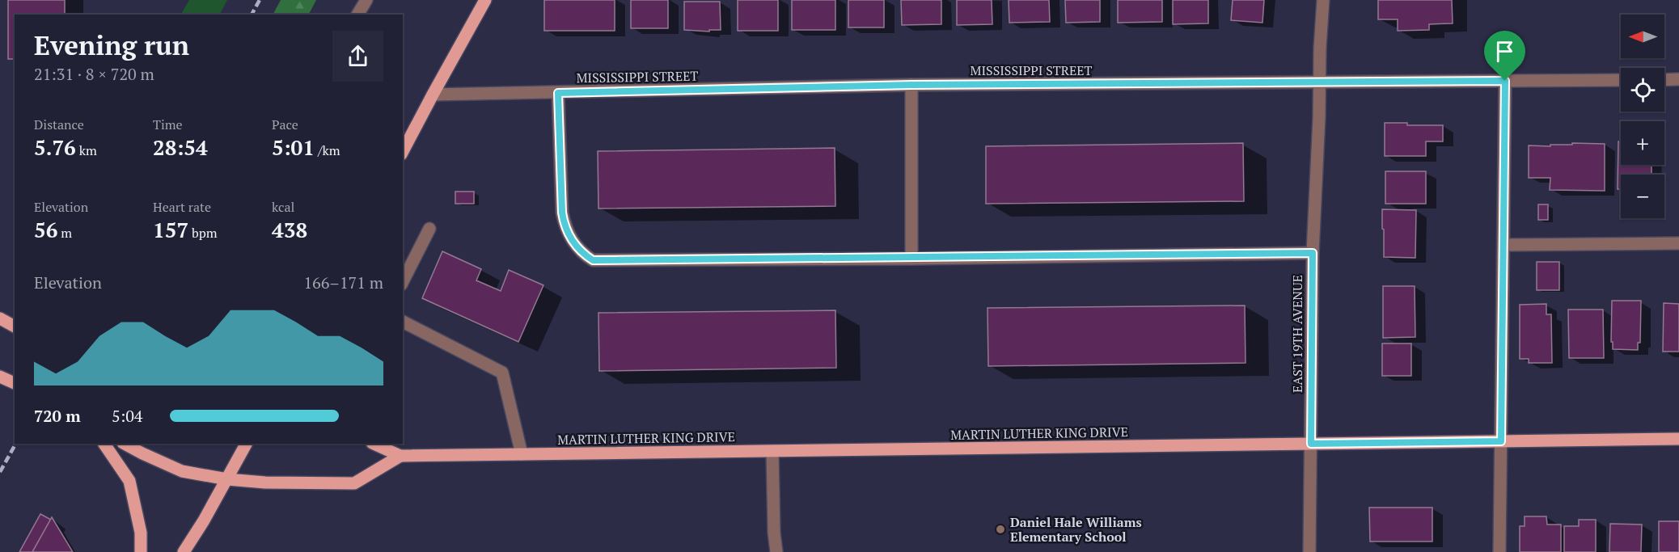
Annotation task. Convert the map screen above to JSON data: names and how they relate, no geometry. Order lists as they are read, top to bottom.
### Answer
{
  "streets": {
    "main road": ["MARTIN LUTHER KING DRIVE"],
    "street": ["MISSISSIPPI STREET", "EAST 19TH AVENUE"]
  },
  "crossings": [
    ["MISSISSIPPI STREET", "EAST 19TH AVENUE"],
    ["EAST 19TH AVENUE", "MARTIN LUTHER KING DRIVE"]
  ],
  "places": ["Daniel Hale Williams Elementary School"],
  "north": "left",
  "page": {
    "map_buttons": ["+", "−"],
    "heading": ["Evening run", "21:31 · 8 × 720 m"],
    "stats": [
      ["Distance", "5.76 km"],
      ["Time", "28:54"],
      ["Pace", "5:01 /km"],
      ["Elevation", "56 m"],
      ["Heart rate", "157 bpm"],
      ["kcal", "438"]
    ],
    "chart": ["Elevation", "166–171 m"],
    "list": [
      {
        "name": "720 m",
        "note": "5:04"
      }
    ]
  }
}
